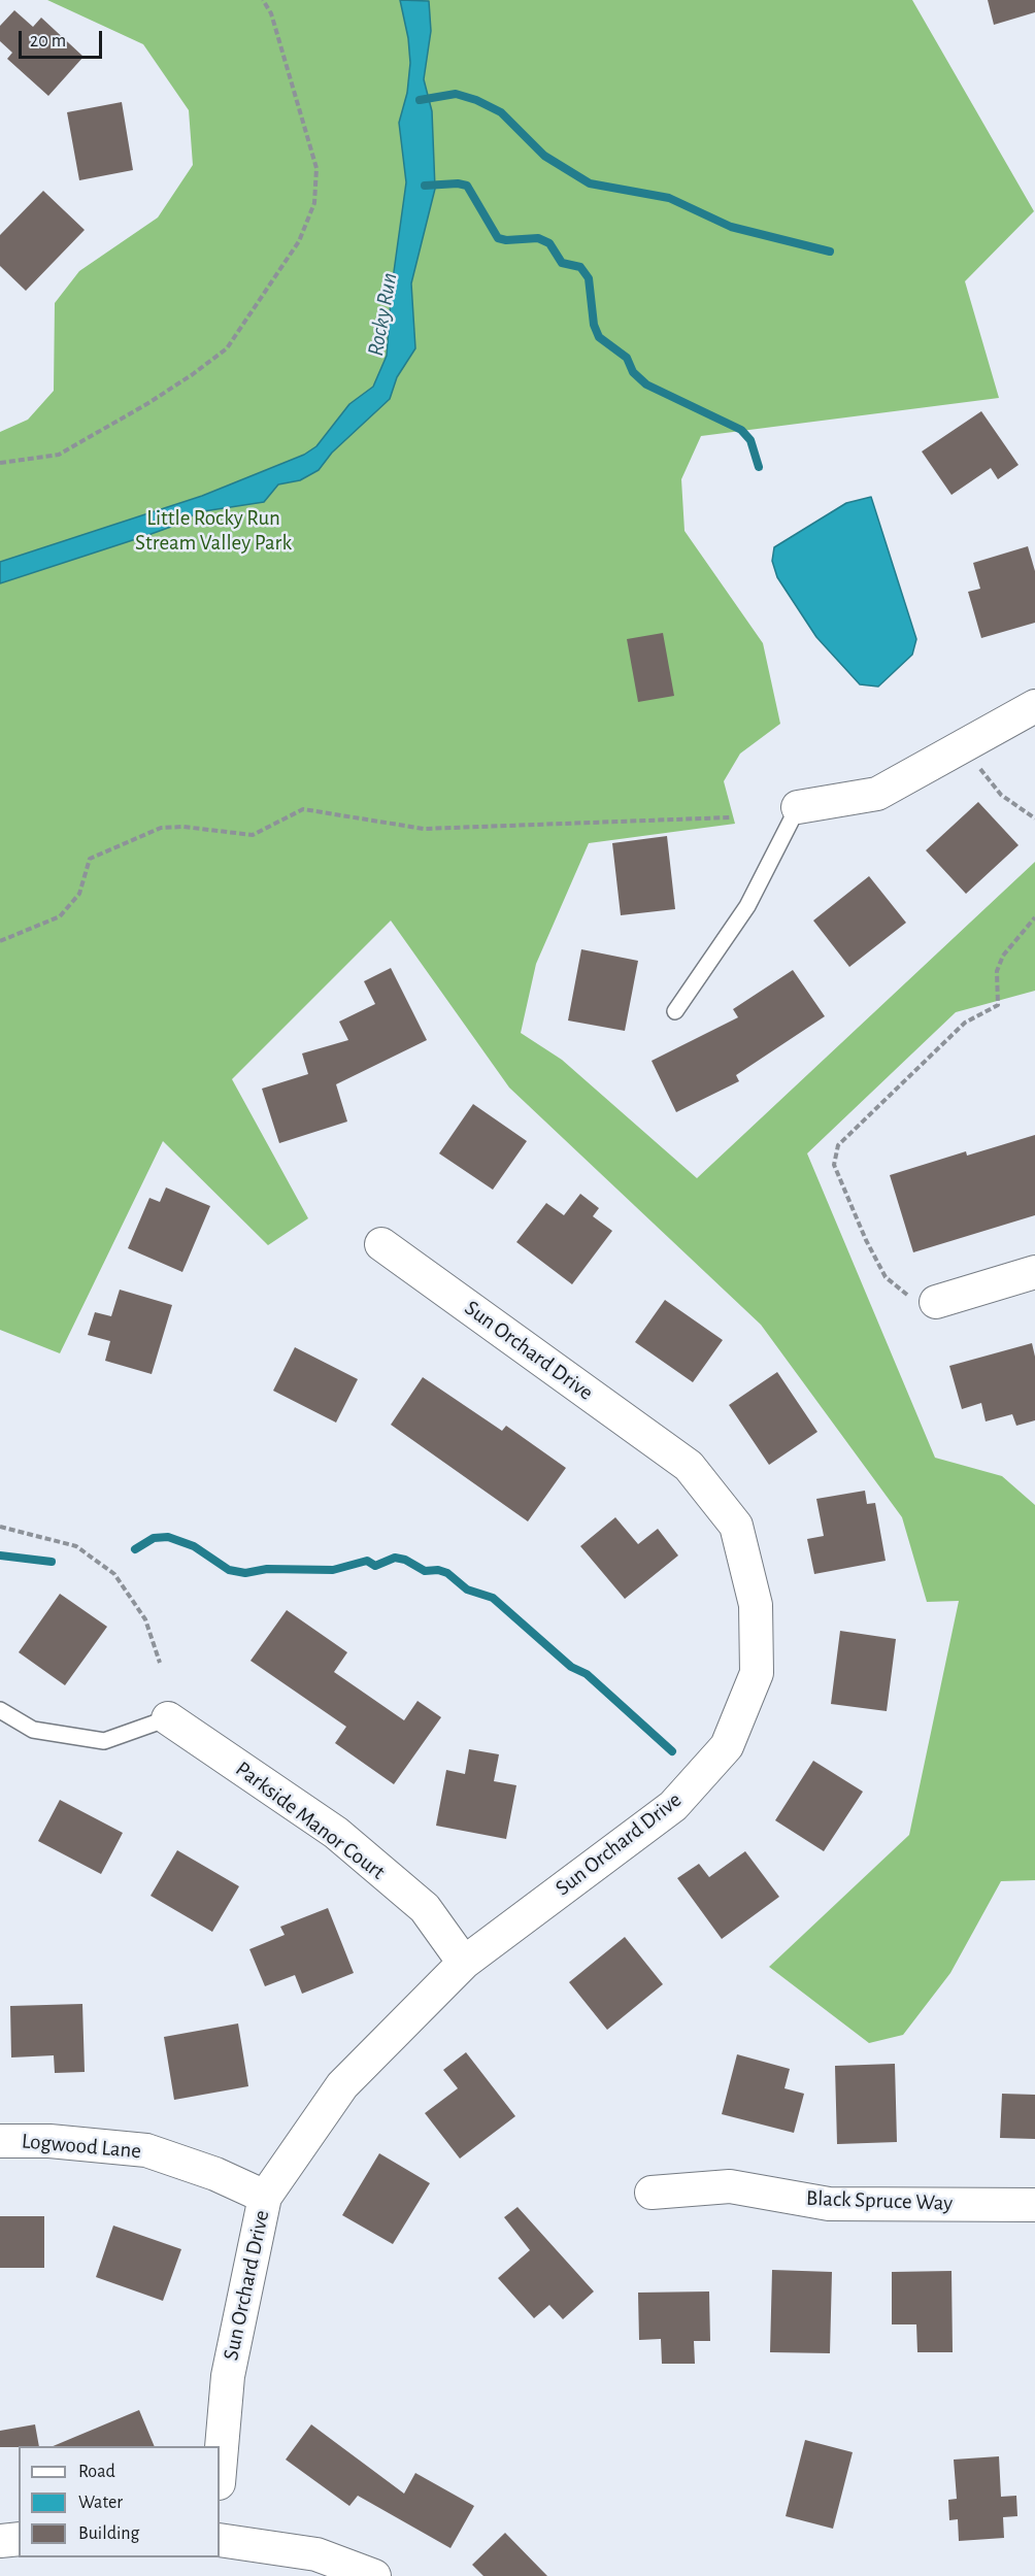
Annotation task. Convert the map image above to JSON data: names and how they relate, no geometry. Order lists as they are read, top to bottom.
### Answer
{
  "streets": {
    "street": [
      "Sun Orchard Drive",
      "Parkside Manor Court",
      "Logwood Lane",
      "Black Spruce Way"
    ]
  },
  "crossings": [
    ["Sun Orchard Drive", "Parkside Manor Court"],
    ["Sun Orchard Drive", "Logwood Lane"]
  ],
  "water": ["Rocky Run"],
  "parks": ["Little Rocky Run Stream Valley Park"],
  "legend": ["Road", "Water", "Building"],
  "scale_bar": "20 m"
}
